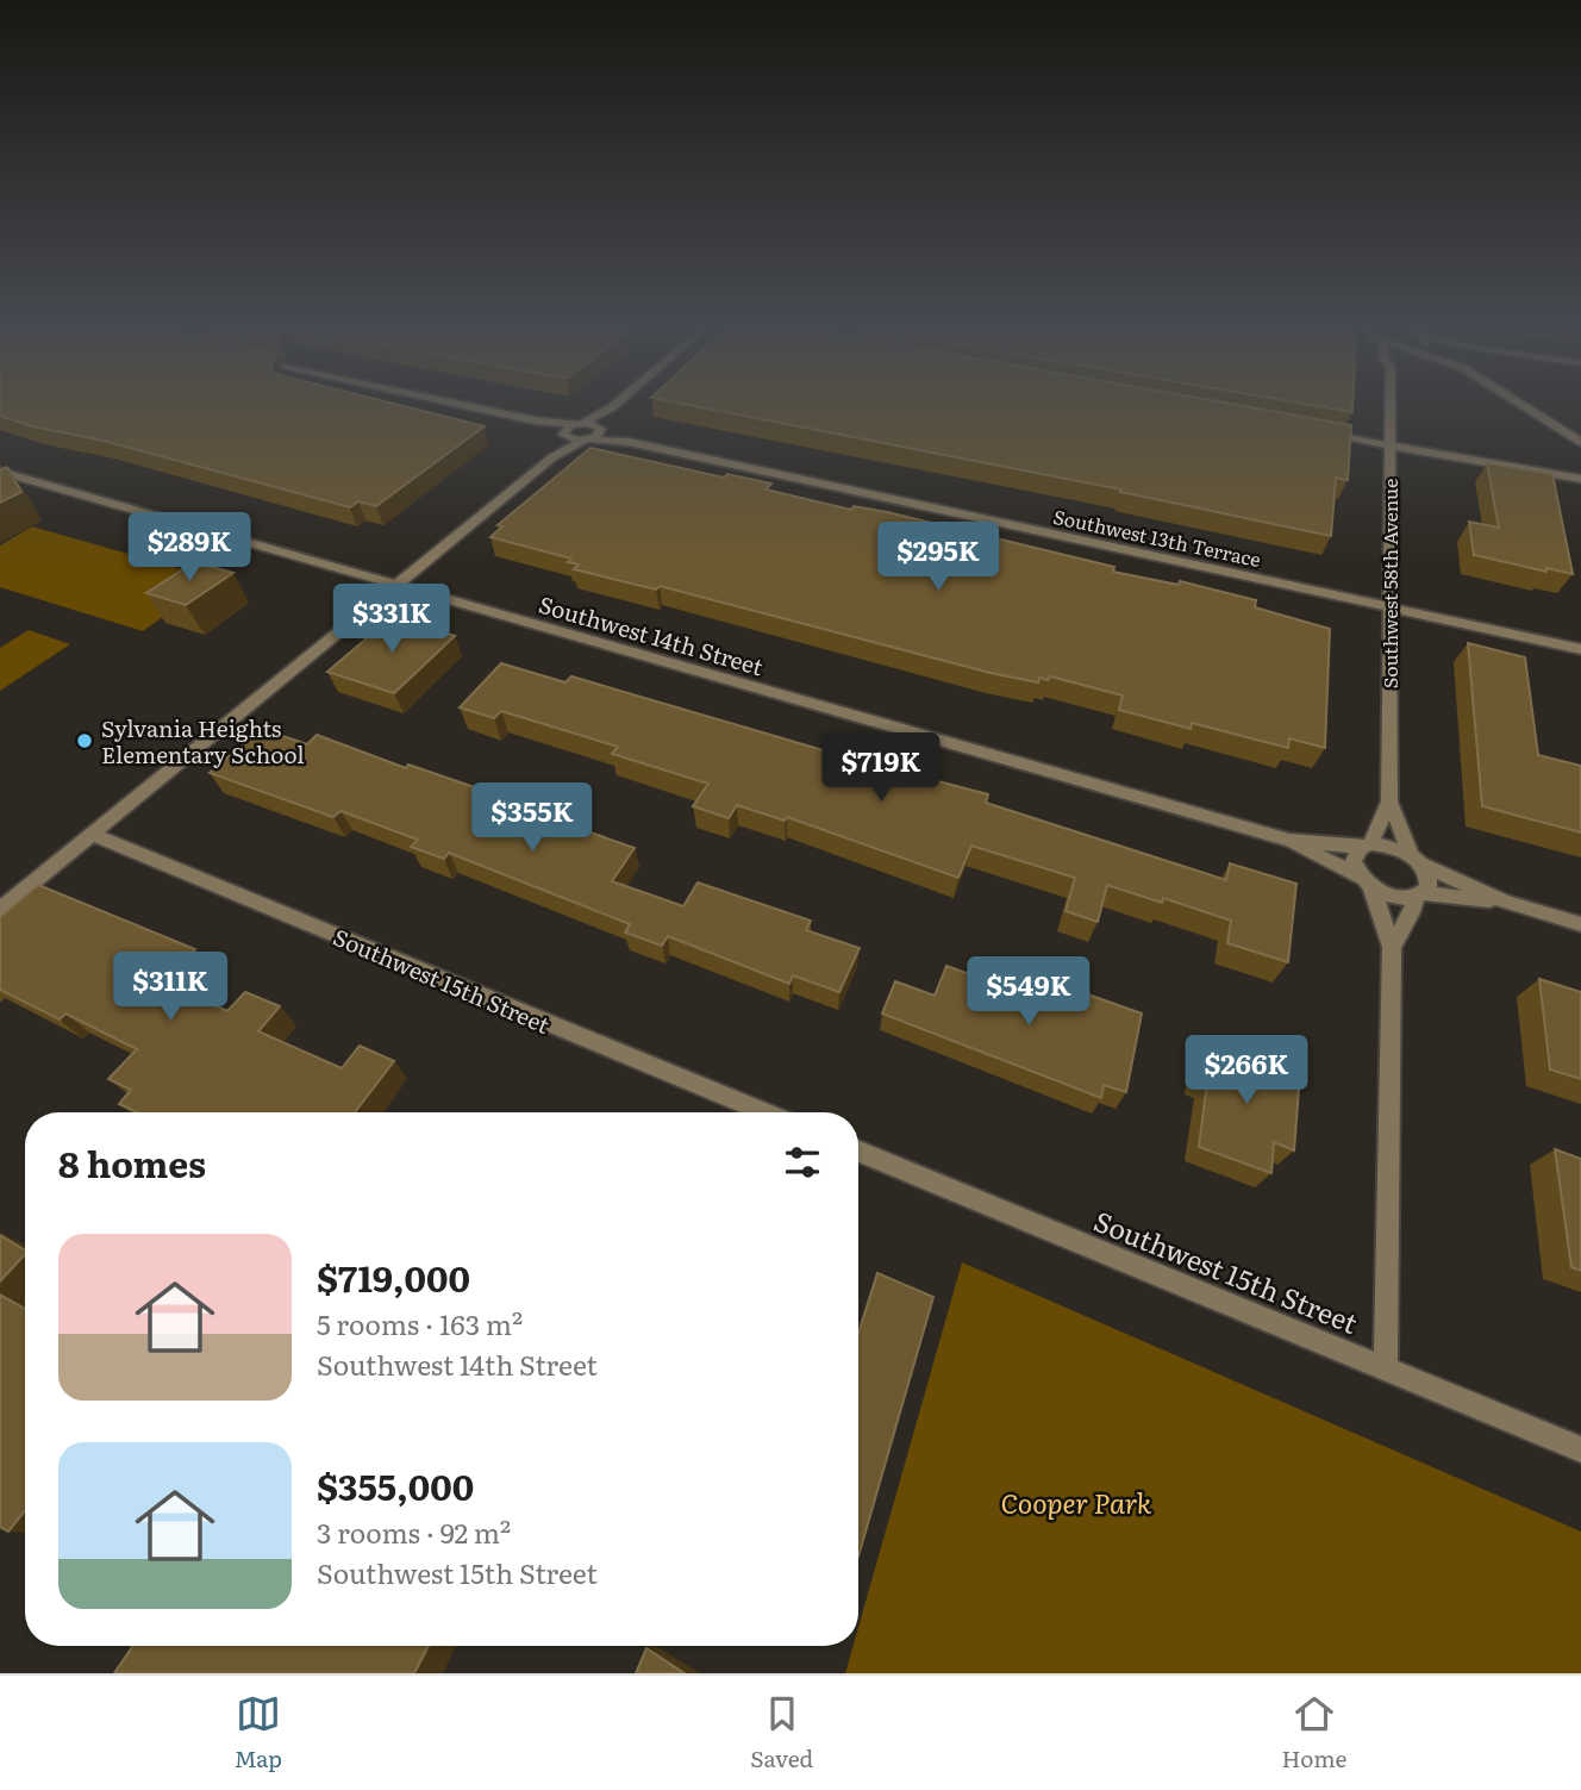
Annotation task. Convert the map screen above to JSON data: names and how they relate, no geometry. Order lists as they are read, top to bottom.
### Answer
{
  "streets": {
    "street": [
      "Southwest 13th Terrace",
      "Southwest 58th Avenue",
      "Southwest 14th Street",
      "Southwest 15th Street"
    ]
  },
  "crossings": [
    ["Southwest 13th Terrace", "Southwest 58th Avenue"],
    ["Southwest 58th Avenue", "Southwest 14th Street"]
  ],
  "parks": ["Cooper Park"],
  "places": ["Sylvania Heights Elementary School"],
  "page": {
    "price": [
      "$289K",
      "$295K",
      "$331K",
      "$719K",
      "$355K",
      "$311K",
      "$549K",
      "$266K"
    ],
    "heading": "8 homes",
    "list": [
      {
        "name": "$719,000",
        "note": "5 rooms · 163 m² · Southwest 14th Street"
      },
      {
        "name": "$355,000",
        "note": "3 rooms · 92 m² · Southwest 15th Street"
      }
    ],
    "tabs": ["Map", "Saved", "Home"]
  }
}
